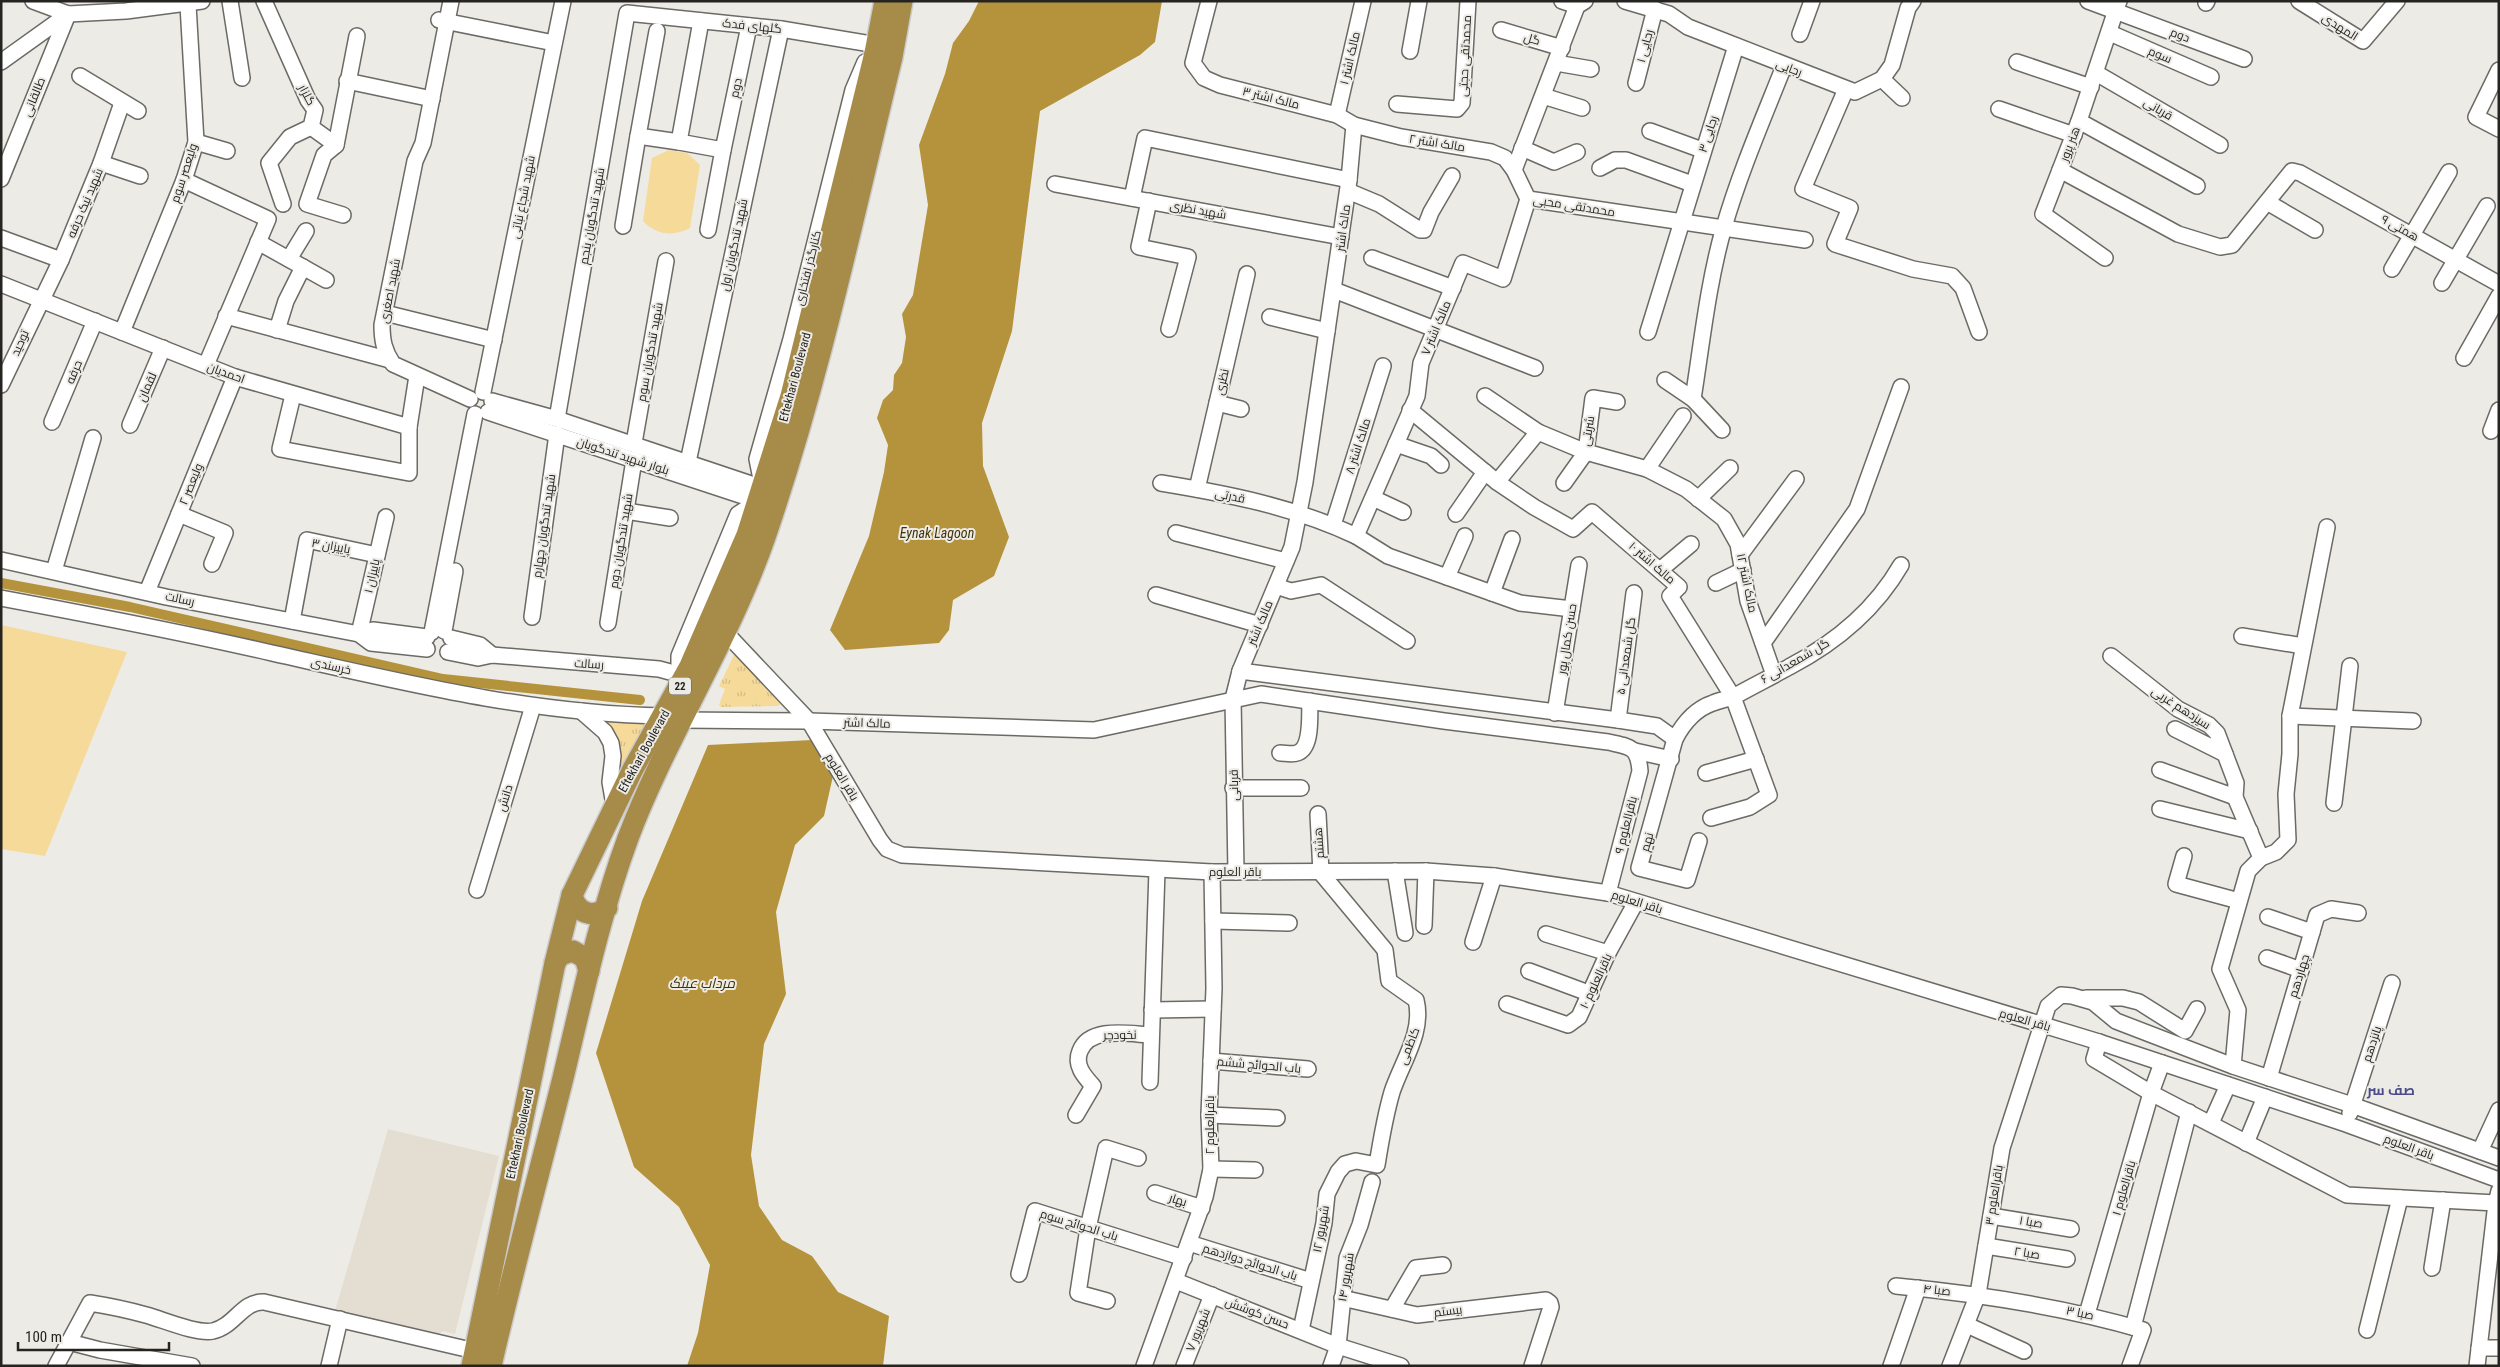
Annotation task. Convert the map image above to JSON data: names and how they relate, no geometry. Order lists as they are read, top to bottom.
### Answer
{
  "streets": {
    "highway": ["Eftekhari Boulevard", "22"],
    "street": [
      "گلهای فدک",
      "المهدی",
      "دوم",
      "گل",
      "رجایی ۱",
      "سوم",
      "محمدتقی حجتی",
      "مالک اشتر ۱",
      "رجایی",
      "گلزار",
      "طالقانی",
      "مالک اشتر ۳",
      "قربانی",
      "رجایی ۳",
      "مالک اشتر ۲",
      "هنر پرور",
      "ولیعصر سوم",
      "شهید شجاع نباتی",
      "شهید نیک حرفه",
      "محمدتقی محبی",
      "شهید نظری",
      "شهید تندگویان پنجم",
      "مالک اشتر",
      "همتی ۹",
      "شهید تندگویان اول",
      "شهید اصغری",
      "مالک اشتر ۷",
      "توحید",
      "شهید تندگویان سوم",
      "حرفه",
      "احمدیان",
      "نظری",
      "لقمان",
      "شربتی",
      "مالک اشتر ۸",
      "بلوار شهید تندگویان",
      "ولیعصر ۲",
      "قدرتی",
      "شهید تندگویان چهارم",
      "شهید تندگویان دوم",
      "پاییزان ۳",
      "مالک اشتر ۱۰",
      "پاییزان ۱",
      "مالک اشتر ۱۲",
      "رسالت",
      "حسن کمال پور",
      "گل شمعدانی ۵",
      "گل شمعدانی ۶",
      "خرسندی",
      "سیزدهم غربی",
      "باقر العلوم",
      "دانش",
      "باقرالعلوم ۹",
      "نهم",
      "هشتم",
      "چهاردهم",
      "باقرالعلوم ۱۰",
      "نخودچر",
      "پانزدهم",
      "کاظمی",
      "باب الحوائج ششم",
      "باقرالعلوم ۲",
      "باقرالعلوم ۱",
      "باقرالعلوم ۳",
      "بهار",
      "صبا ۱",
      "باب الحوائج سوم",
      "شهریور ۱۲",
      "صبا ۲",
      "باب الحوائج دوازدهم",
      "شهریور ۱۴",
      "صبا ۴",
      "بیستم",
      "حسن کوشش",
      "صبا ۳",
      "شهریور ۷"
    ]
  },
  "crossings": [
    ["گلهای فدک", "دوم"],
    ["گلهای فدک", "شهید تندگویان پنجم"],
    ["گلهای فدک", "شهید تندگویان اول"],
    ["گلهای فدک", "Eftekhari Boulevard"],
    ["دوم", "هنر پرور"],
    ["رجایی ۱", "رجایی"],
    ["سوم", "هنر پرور"],
    ["مالک اشتر ۱", "مالک اشتر ۳"],
    ["رجایی", "رجایی ۳"],
    ["مالک اشتر ۳", "مالک اشتر ۲"],
    ["مالک اشتر ۳", "مالک اشتر"],
    ["قربانی", "هنر پرور"],
    ["قربانی", "مالک اشتر"],
    ["قربانی", "باقر العلوم"],
    ["رجایی ۳", "محمدتقی محبی"],
    ["مالک اشتر ۲", "محمدتقی محبی"],
    ["مالک اشتر ۲", "مالک اشتر"],
    ["ولیعصر سوم", "احمدیان"],
    ["شهید شجاع نباتی", "بلوار شهید تندگویان"],
    ["شهید نیک حرفه", "توحید"],
    ["شهید نیک حرفه", "احمدیان"],
    ["محمدتقی محبی", "مالک اشتر ۷"],
    ["شهید نظری", "مالک اشتر"],
    ["شهید تندگویان پنجم", "بلوار شهید تندگویان"],
    ["مالک اشتر", "قدرتی"],
    ["مالک اشتر", "باقر العلوم"],
    ["شهید تندگویان اول", "بلوار شهید تندگویان"],
    ["مالک اشتر ۷", "مالک اشتر ۱۰"],
    ["توحید", "احمدیان"],
    ["شهید تندگویان سوم", "بلوار شهید تندگویان"],
    ["حرفه", "احمدیان"],
    ["احمدیان", "لقمان"],
    ["احمدیان", "ولیعصر ۲"],
    ["Eftekhari Boulevard", "بلوار شهید تندگویان"],
    ["Eftekhari Boulevard", "رسالت"],
    ["Eftekhari Boulevard", "خرسندی"],
    ["Eftekhari Boulevard", "باقر العلوم"],
    ["نظری", "قدرتی"],
    ["شربتی", "مالک اشتر ۱۲"],
    ["بلوار شهید تندگویان", "شهید تندگویان چهارم"],
    ["بلوار شهید تندگویان", "شهید تندگویان دوم"],
    ["ولیعصر ۲", "رسالت"],
    ["پاییزان ۳", "پاییزان ۱"],
    ["پاییزان ۳", "رسالت"],
    ["مالک اشتر ۱۰", "گل شمعدانی ۶"],
    ["پاییزان ۱", "رسالت"],
    ["مالک اشتر ۱۲", "گل شمعدانی ۶"],
    ["خرسندی", "دانش"],
    ["باقر العلوم", "باقرالعلوم ۹"],
    ["باقر العلوم", "هشتم"],
    ["باقر العلوم", "باقرالعلوم ۱۰"],
    ["باقر العلوم", "پانزدهم"],
    ["باقر العلوم", "کاظمی"],
    ["باقر العلوم", "باقرالعلوم ۲"],
    ["باقر العلوم", "باقرالعلوم ۱"],
    ["باقر العلوم", "باقرالعلوم ۳"],
    ["باقرالعلوم ۹", "نهم"],
    ["هشتم", "کاظمی"],
    ["کاظمی", "شهریور ۱۲"],
    ["باب الحوائج ششم", "باقرالعلوم ۲"],
    ["باقرالعلوم ۲", "بهار"],
    ["باقرالعلوم ۲", "باب الحوائج سوم"],
    ["باقرالعلوم ۲", "باب الحوائج دوازدهم"],
    ["باقرالعلوم ۲", "حسن کوشش"],
    ["باقرالعلوم ۱", "صبا ۳"],
    ["باقرالعلوم ۳", "صبا ۱"],
    ["باقرالعلوم ۳", "صبا ۲"],
    ["باقرالعلوم ۳", "صبا ۴"],
    ["باقرالعلوم ۳", "صبا ۳"],
    ["شهریور ۱۲", "باب الحوائج دوازدهم"],
    ["شهریور ۱۲", "حسن کوشش"],
    ["شهریور ۱۴", "بیستم"],
    ["شهریور ۱۴", "حسن کوشش"],
    ["صبا ۴", "صبا ۳"],
    ["حسن کوشش", "شهریور ۷"]
  ],
  "districts": ["صف سر"],
  "water": ["Eynak Lagoon", "مرداب عینک"],
  "scale_bar": "100 m"
}
